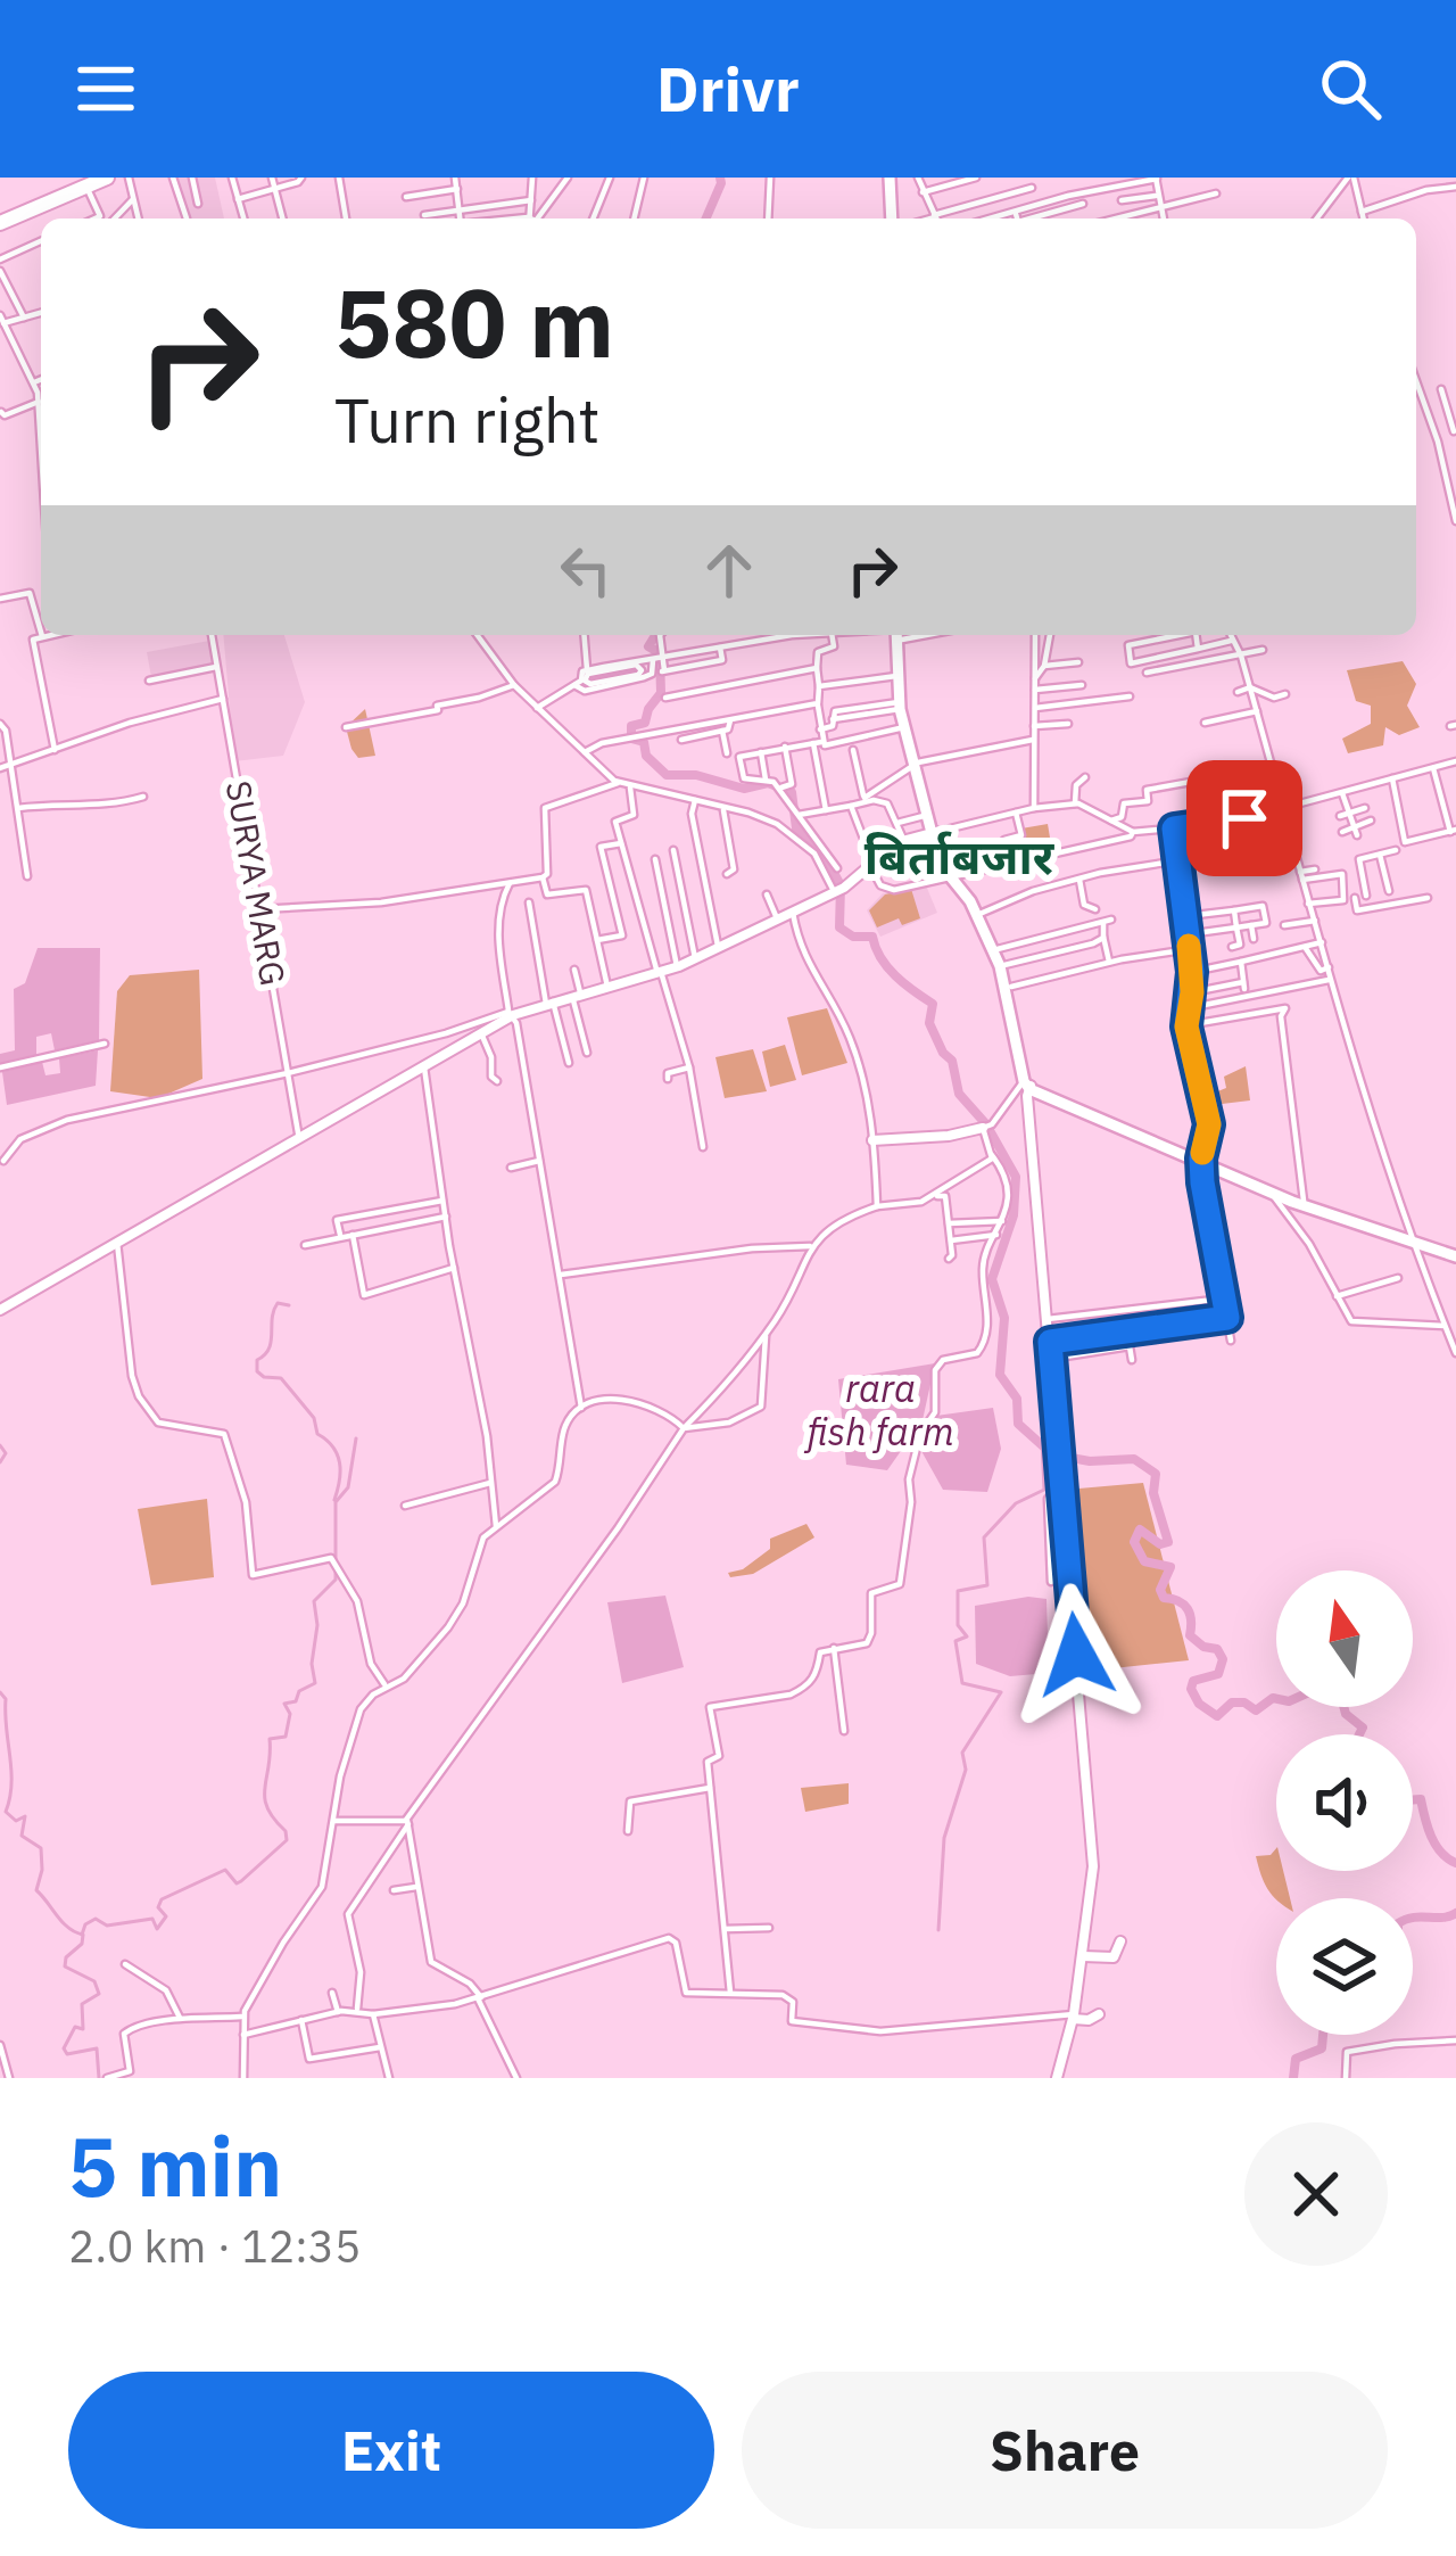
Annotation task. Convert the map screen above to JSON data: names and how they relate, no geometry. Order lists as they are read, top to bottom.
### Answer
{
  "streets": {
    "street": ["SURYA MARG"]
  },
  "districts": ["बिर्ताबजार"],
  "water": ["rara fish farm"],
  "north": "top",
  "page": {
    "header": "Drivr",
    "turn": ["580 m", "Turn right"],
    "heading": ["5 min", "2.0 km · 12:35"],
    "buttons": ["Exit", "Share"]
  }
}
